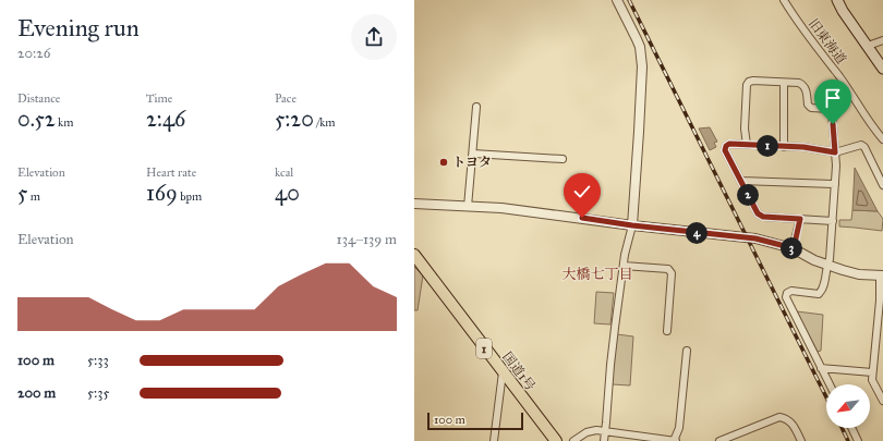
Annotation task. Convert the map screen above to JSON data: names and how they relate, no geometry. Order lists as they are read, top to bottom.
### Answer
{
  "streets": {
    "highway": ["1", "国道1号"],
    "street": ["旧東海道"]
  },
  "districts": ["大橋七丁目"],
  "places": ["トヨタ"],
  "scale_bar": "100 m",
  "north": "bottom left",
  "page": {
    "heading": ["Evening run", "20:26"],
    "stats": [
      ["Distance", "0.52 km"],
      ["Time", "2:46"],
      ["Pace", "5:20 /km"],
      ["Elevation", "5 m"],
      ["Heart rate", "169 bpm"],
      ["kcal", "40"]
    ],
    "pins": [
      "1",
      "2",
      "4",
      "3"
    ],
    "chart": ["Elevation", "134–139 m"],
    "list": [
      {
        "name": "100 m",
        "note": "5:33"
      },
      {
        "name": "200 m",
        "note": "5:35"
      }
    ],
    "scale": "100 m"
  }
}
